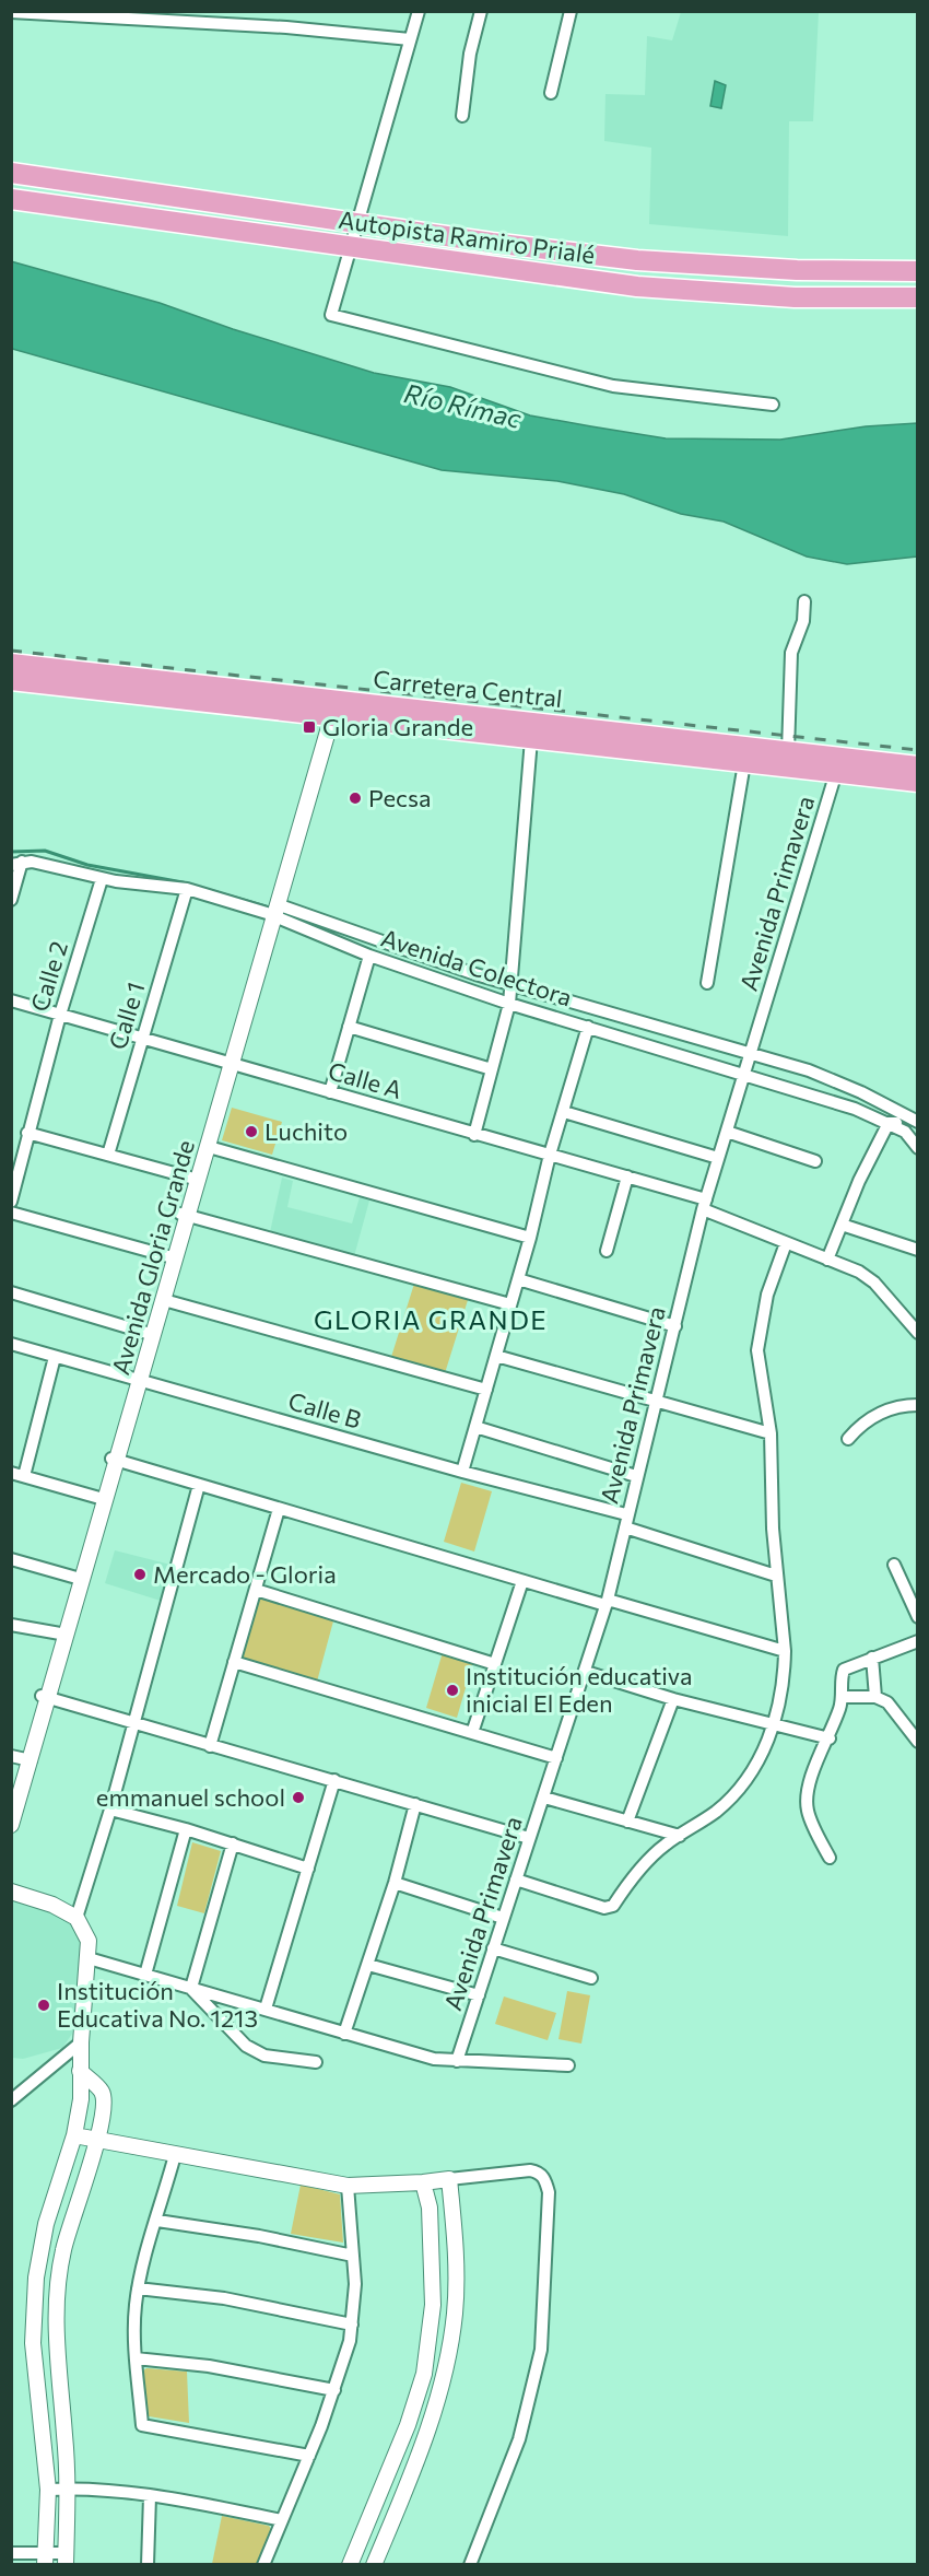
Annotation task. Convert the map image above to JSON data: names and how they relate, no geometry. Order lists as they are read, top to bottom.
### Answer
{
  "streets": {
    "highway": ["Autopista Ramiro Prialé", "Carretera Central"],
    "street": [
      "Avenida Primavera",
      "Avenida Colectora",
      "Calle 2",
      "Calle 1",
      "Calle A",
      "Avenida Gloria Grande",
      "Calle B"
    ]
  },
  "crossings": [
    ["Carretera Central", "Avenida Primavera"],
    ["Carretera Central", "Avenida Gloria Grande"],
    ["Avenida Primavera", "Avenida Colectora"],
    ["Avenida Primavera", "Calle A"],
    ["Avenida Primavera", "Calle B"],
    ["Avenida Colectora", "Calle 2"],
    ["Avenida Colectora", "Calle 1"],
    ["Avenida Colectora", "Avenida Gloria Grande"],
    ["Calle 2", "Calle A"],
    ["Calle 1", "Calle A"],
    ["Calle A", "Avenida Gloria Grande"],
    ["Avenida Gloria Grande", "Calle B"]
  ],
  "districts": ["GLORIA GRANDE"],
  "water": ["Río Rímac"],
  "places": {
    "transit": ["Gloria Grande"],
    "other": [
      "Pecsa",
      "Luchito",
      "Mercado - Gloria",
      "Institución educativa inicial El Eden",
      "emmanuel school",
      "Institución Educativa No. 1213"
    ]
  }
}
